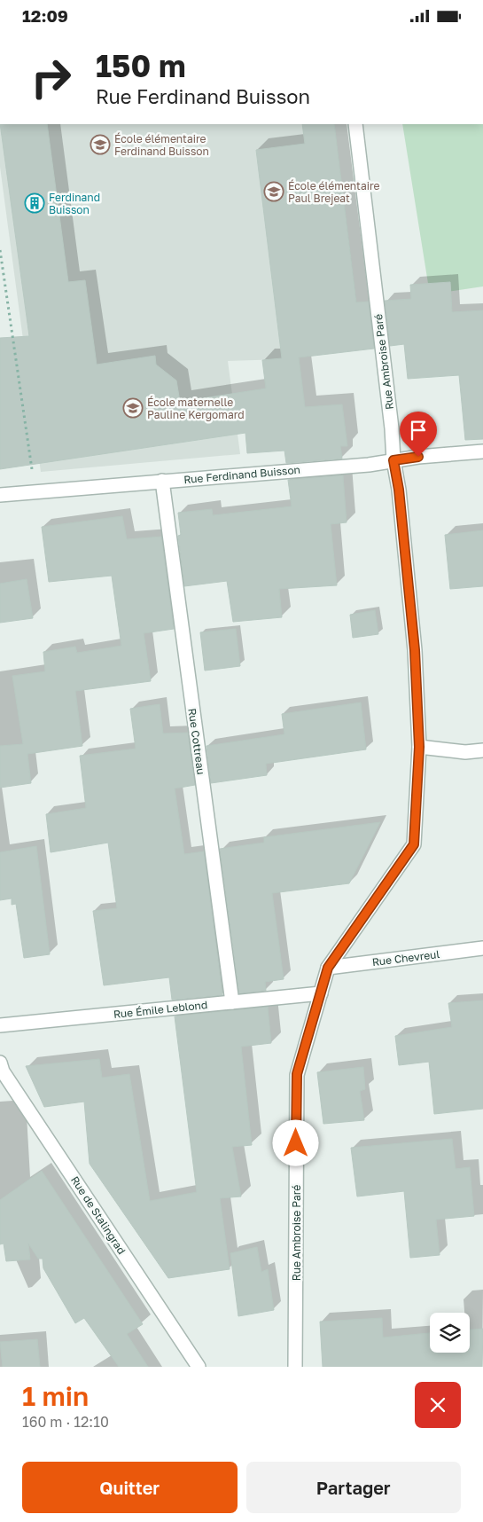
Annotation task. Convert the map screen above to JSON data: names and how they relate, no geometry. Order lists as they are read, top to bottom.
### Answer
{
  "streets": {
    "street": [
      "Rue Ambroise Paré",
      "Rue Ferdinand Buisson",
      "Rue Cottreau",
      "Rue Chevreul",
      "Rue Émile Leblond",
      "Rue de Stalingrad"
    ]
  },
  "crossings": [
    ["Rue Ambroise Paré", "Rue Ferdinand Buisson"],
    ["Rue Ambroise Paré", "Rue Chevreul"],
    ["Rue Ambroise Paré", "Rue Émile Leblond"],
    ["Rue Ferdinand Buisson", "Rue Cottreau"],
    ["Rue Cottreau", "Rue Émile Leblond"]
  ],
  "places": {
    "school or university": ["École élémentaire Ferdinand Buisson", "École élémentaire Paul Brejeat", "École maternelle Pauline Kergomard"],
    "building": ["Ferdinand Buisson"]
  },
  "page": {
    "status": "12:09",
    "turn": ["150 m", "Rue Ferdinand Buisson"],
    "heading": ["1 min", "160 m · 12:10"],
    "buttons": ["Quitter", "Partager"]
  }
}
